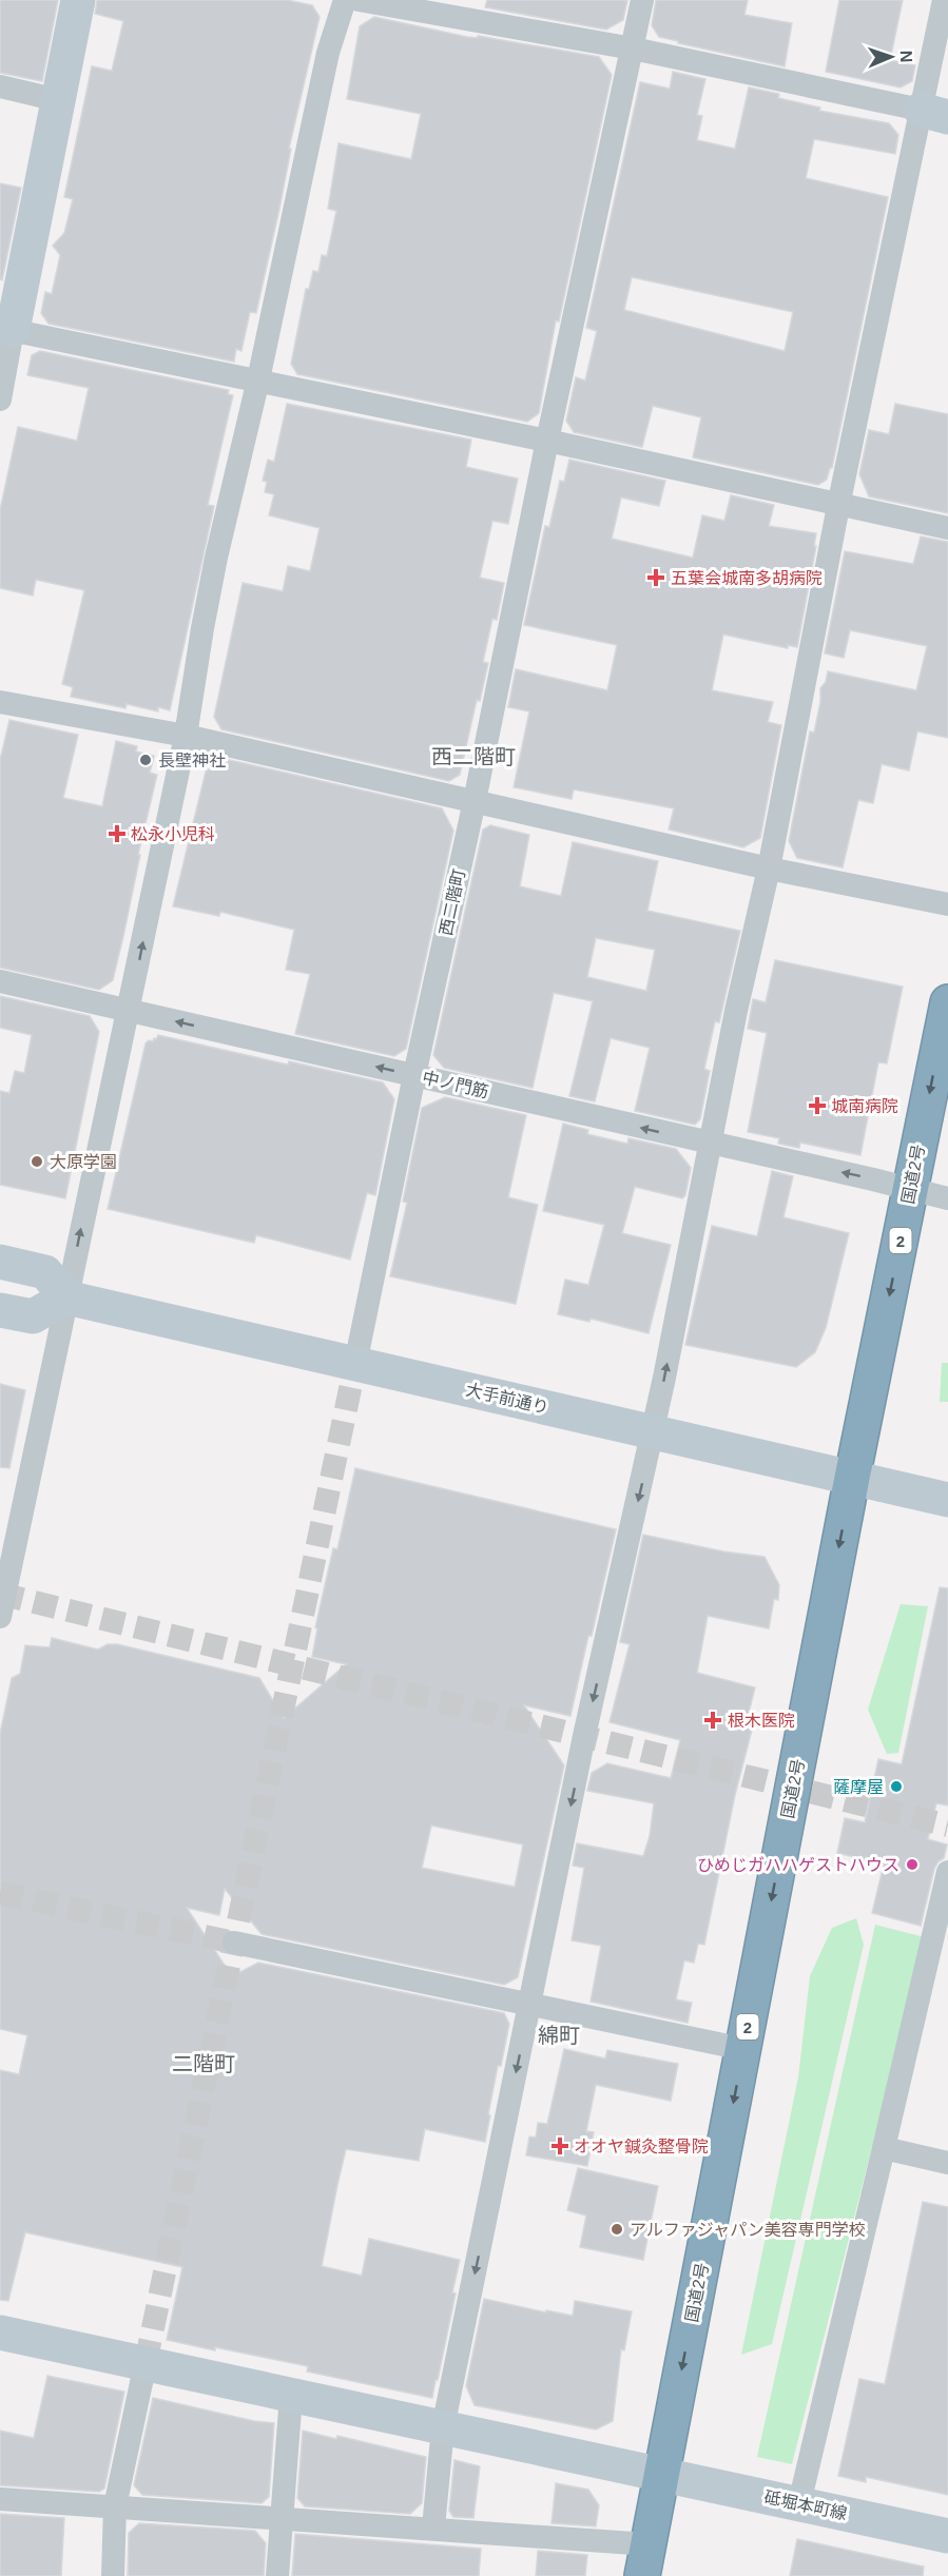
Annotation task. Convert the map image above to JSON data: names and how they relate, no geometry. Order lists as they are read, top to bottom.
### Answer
{
  "streets": {
    "highway": ["国道2号", "2"],
    "street": [
      "西二階町",
      "中ノ門筋",
      "大手前通り",
      "砥堀本町線"
    ]
  },
  "crossings": [
    ["西二階町", "中ノ門筋"],
    ["西二階町", "大手前通り"],
    ["中ノ門筋", "国道2号"],
    ["国道2号", "大手前通り"],
    ["国道2号", "砥堀本町線"]
  ],
  "one_way": ["中ノ門筋", "国道2号"],
  "districts": ["西二階町", "綿町", "二階町"],
  "places": {
    "health": [
      "五葉会城南多胡病院",
      "松永小児科",
      "城南病院",
      "根木医院",
      "オオヤ鍼灸整骨院"
    ],
    "other": [
      "長壁神社",
      "大原学園",
      "薩摩屋",
      "ひめじガハハゲストハウス",
      "アルファジャパン美容専門学校"
    ]
  },
  "north": "right"
}
